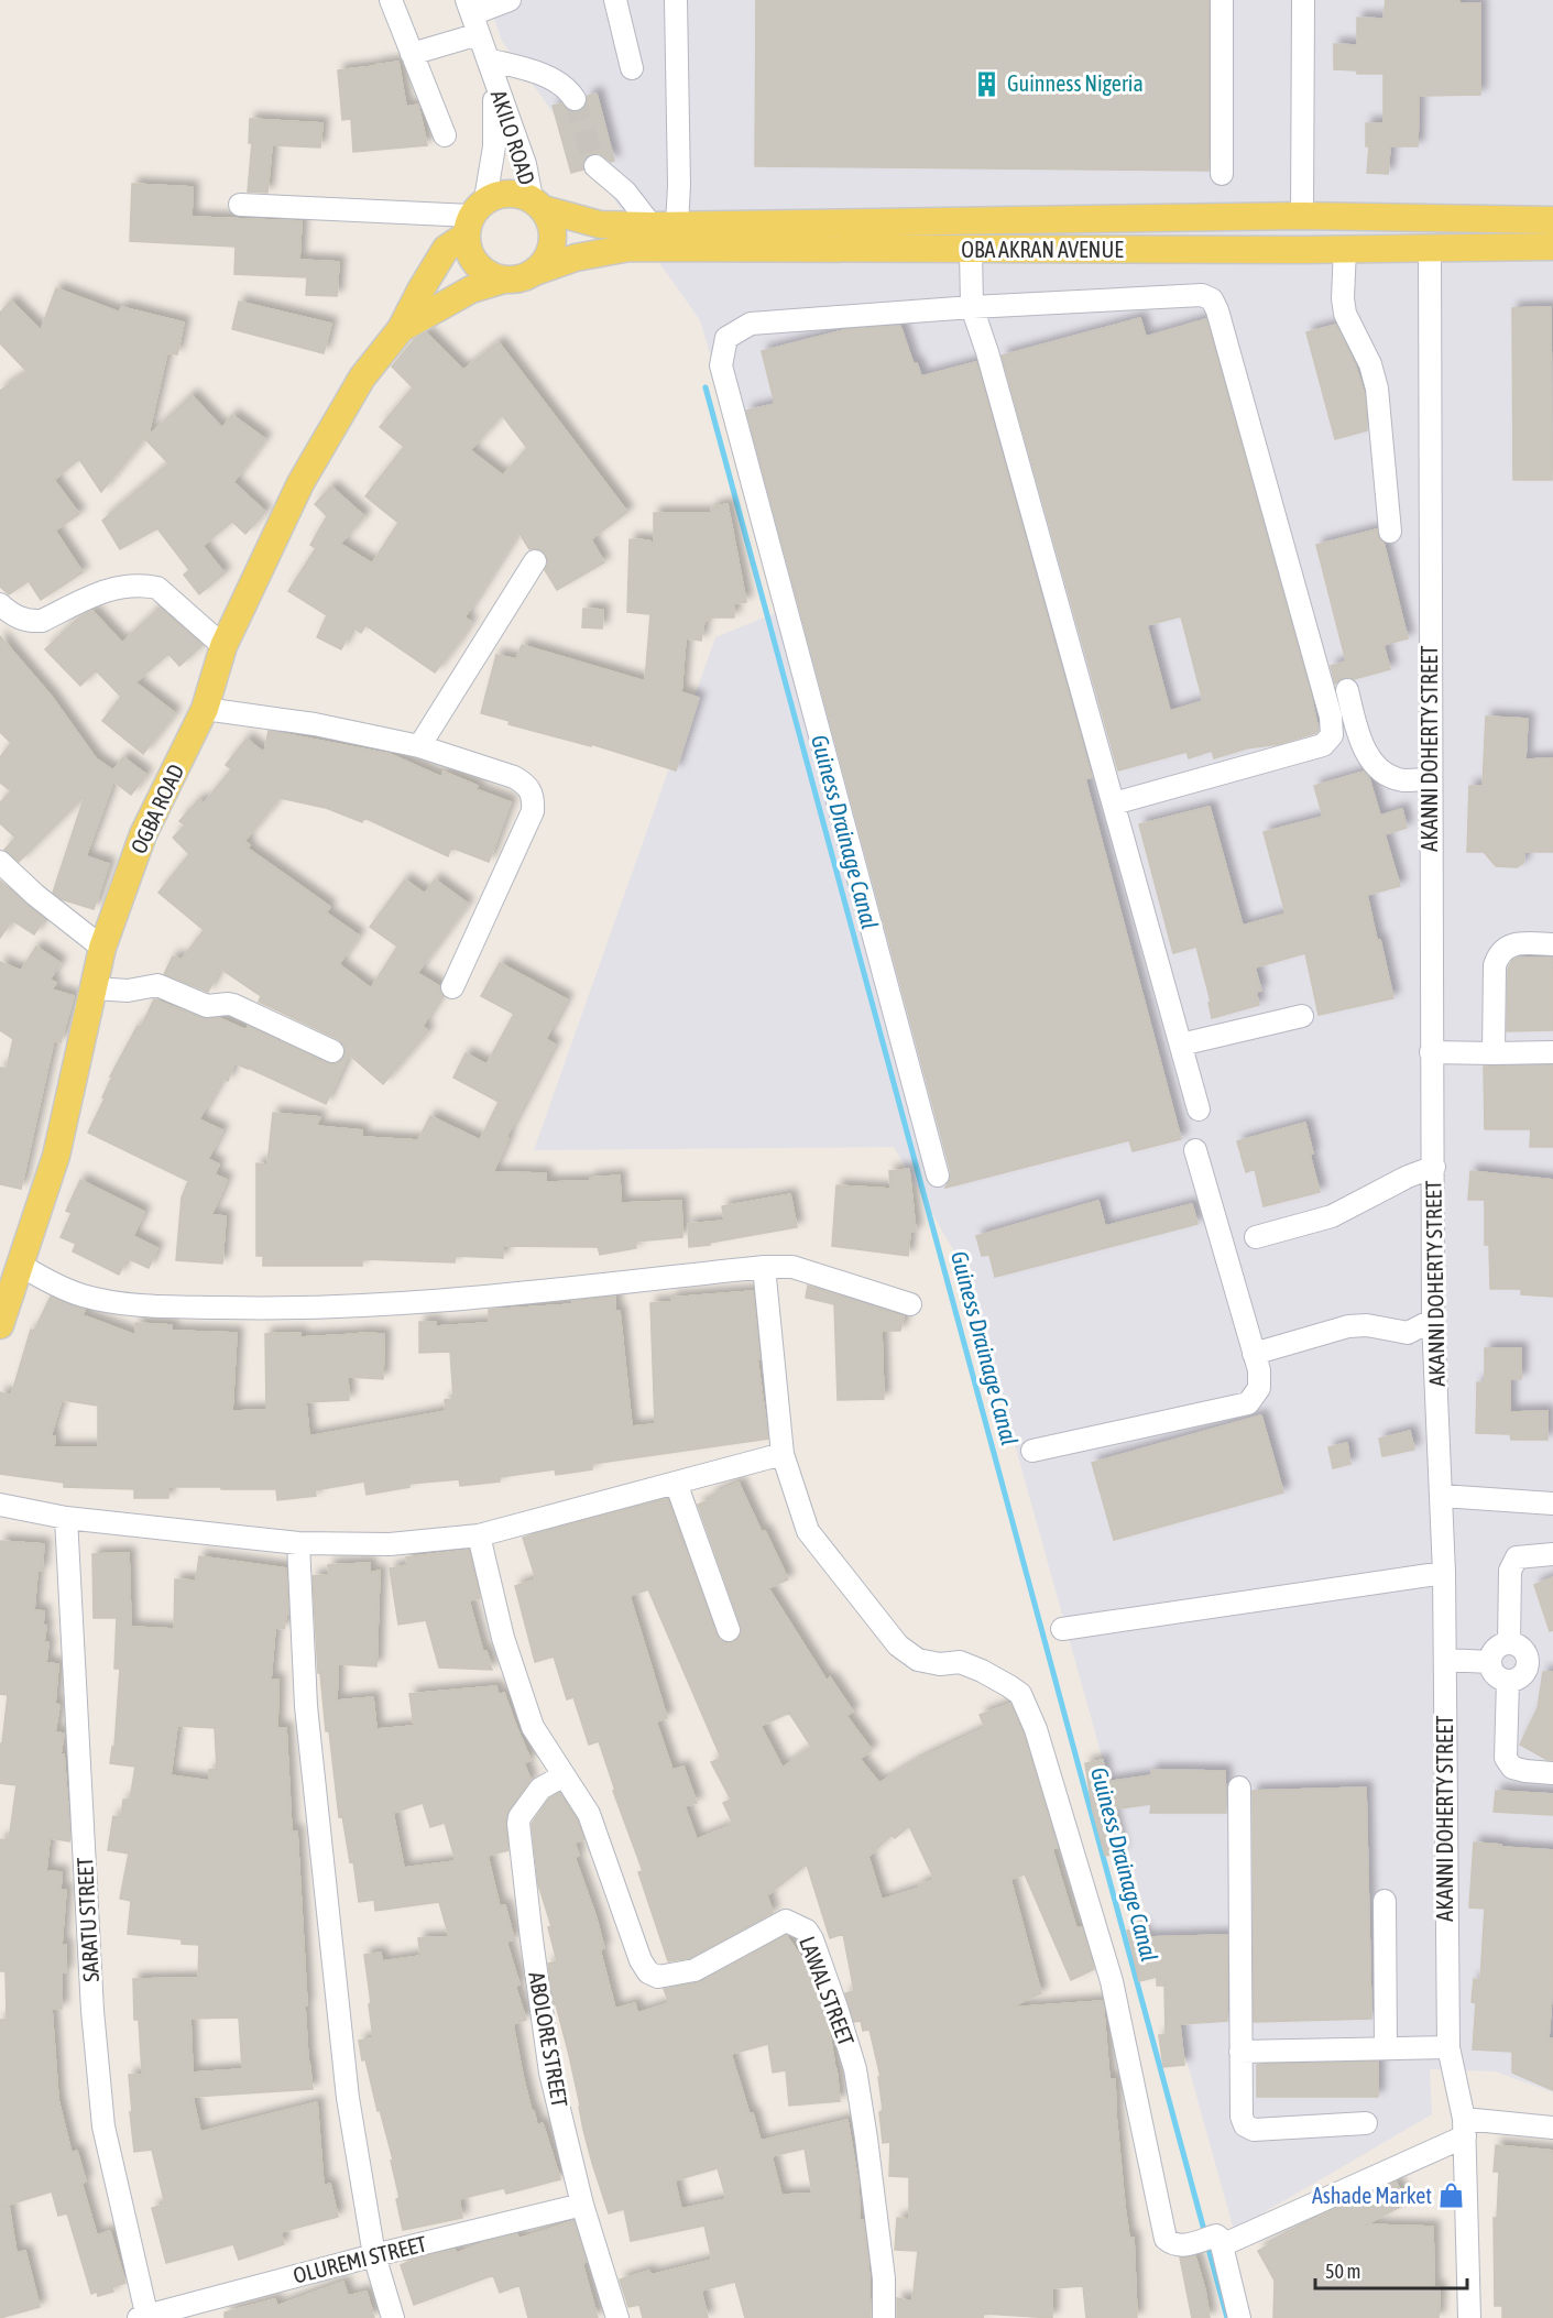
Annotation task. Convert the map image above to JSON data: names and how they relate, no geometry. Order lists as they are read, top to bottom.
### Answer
{
  "streets": {
    "main road": ["OBA AKRAN AVENUE", "OGBA ROAD"],
    "street": [
      "AKILO ROAD",
      "AKANNI DOHERTY STREET",
      "SARATU STREET",
      "LAWAL STREET",
      "ABOLORE STREET",
      "OLUREMI STREET"
    ]
  },
  "crossings": [
    ["AKILO ROAD", "OBA AKRAN AVENUE"],
    ["AKILO ROAD", "OGBA ROAD"],
    ["OBA AKRAN AVENUE", "AKANNI DOHERTY STREET"],
    ["OBA AKRAN AVENUE", "OGBA ROAD"],
    ["SARATU STREET", "OLUREMI STREET"],
    ["LAWAL STREET", "ABOLORE STREET"],
    ["ABOLORE STREET", "OLUREMI STREET"]
  ],
  "water": ["Guiness Drainage Canal"],
  "places": {
    "building": ["Guinness Nigeria"],
    "shop": ["Ashade Market"]
  },
  "scale_bar": "50 m"
}
